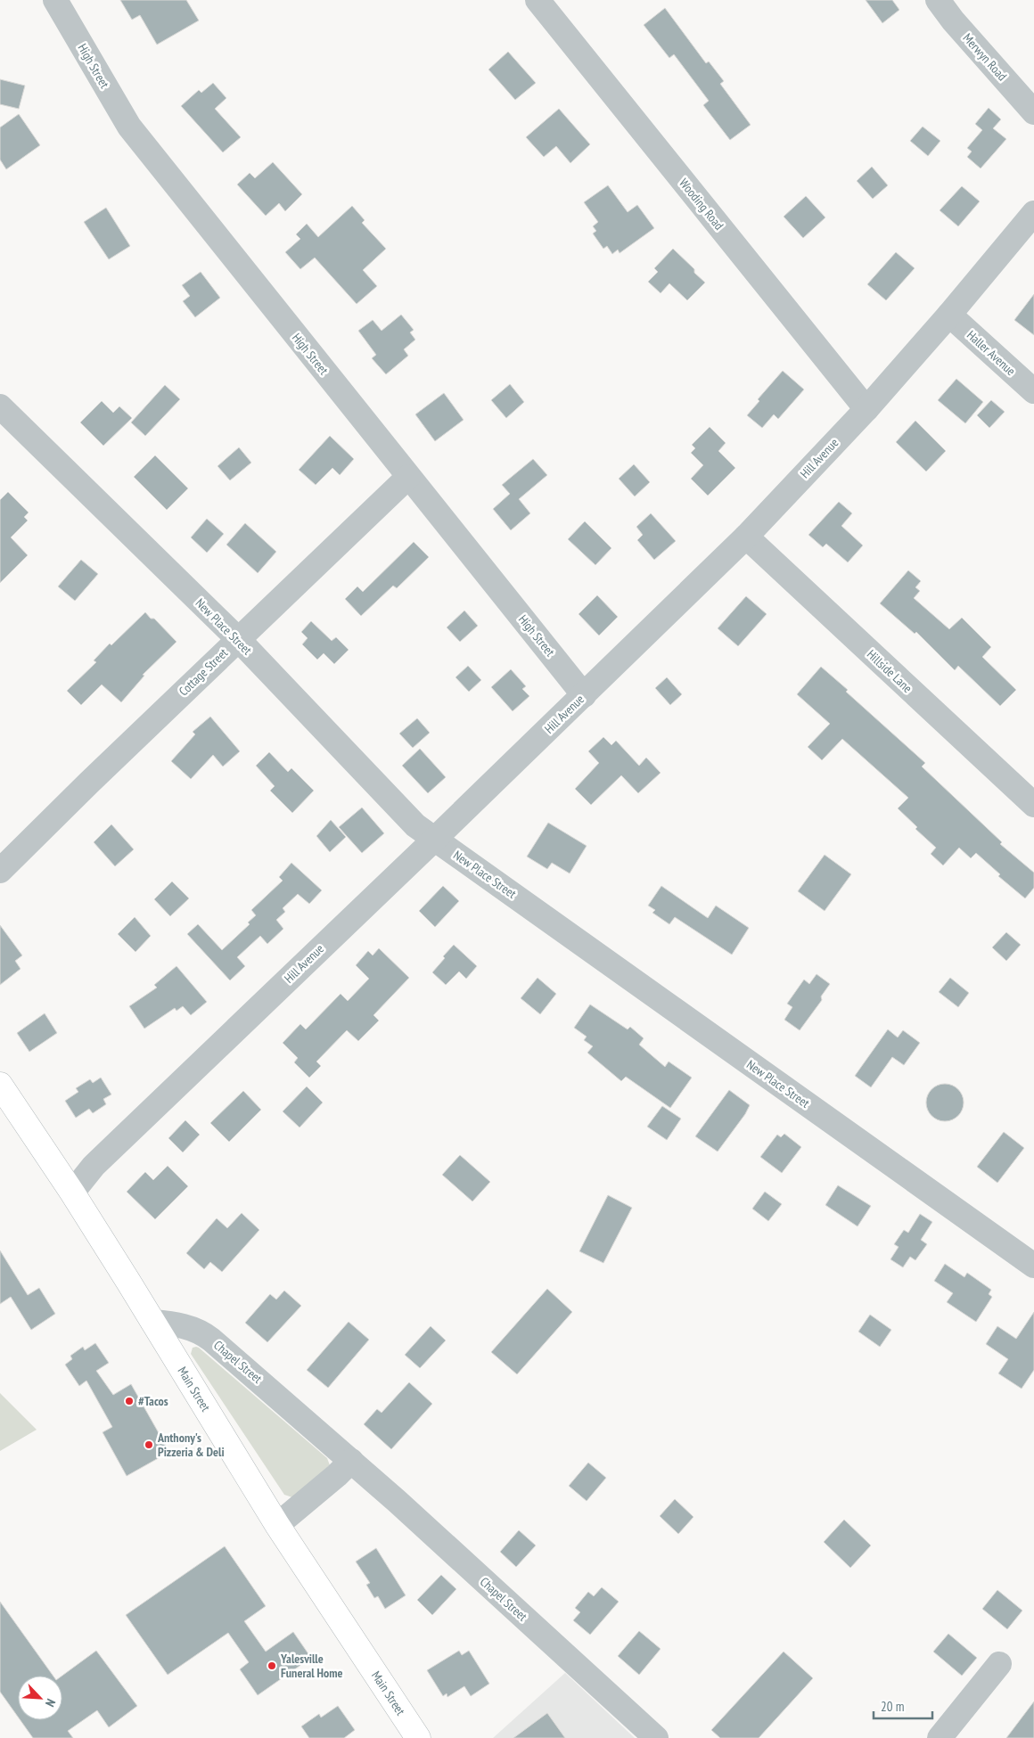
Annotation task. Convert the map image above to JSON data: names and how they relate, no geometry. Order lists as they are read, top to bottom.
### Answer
{
  "streets": {
    "main road": ["Main Street"],
    "street": [
      "Merwyn Road",
      "High Street",
      "Wooding Road",
      "Haller Avenue",
      "Hill Avenue",
      "New Place Street",
      "Hillside Lane",
      "Cottage Street",
      "Chapel Street"
    ]
  },
  "crossings": [
    ["High Street", "Hill Avenue"],
    ["High Street", "Cottage Street"],
    ["Wooding Road", "Hill Avenue"],
    ["Haller Avenue", "Hill Avenue"],
    ["Hill Avenue", "New Place Street"],
    ["Hill Avenue", "Hillside Lane"],
    ["Hill Avenue", "Main Street"],
    ["New Place Street", "Cottage Street"],
    ["Chapel Street", "Main Street"]
  ],
  "places": ["#Tacos", "Anthony's Pizzeria & Deli", "Yalesville Funeral Home"],
  "scale_bar": "20 m",
  "north": "bottom right"
}
